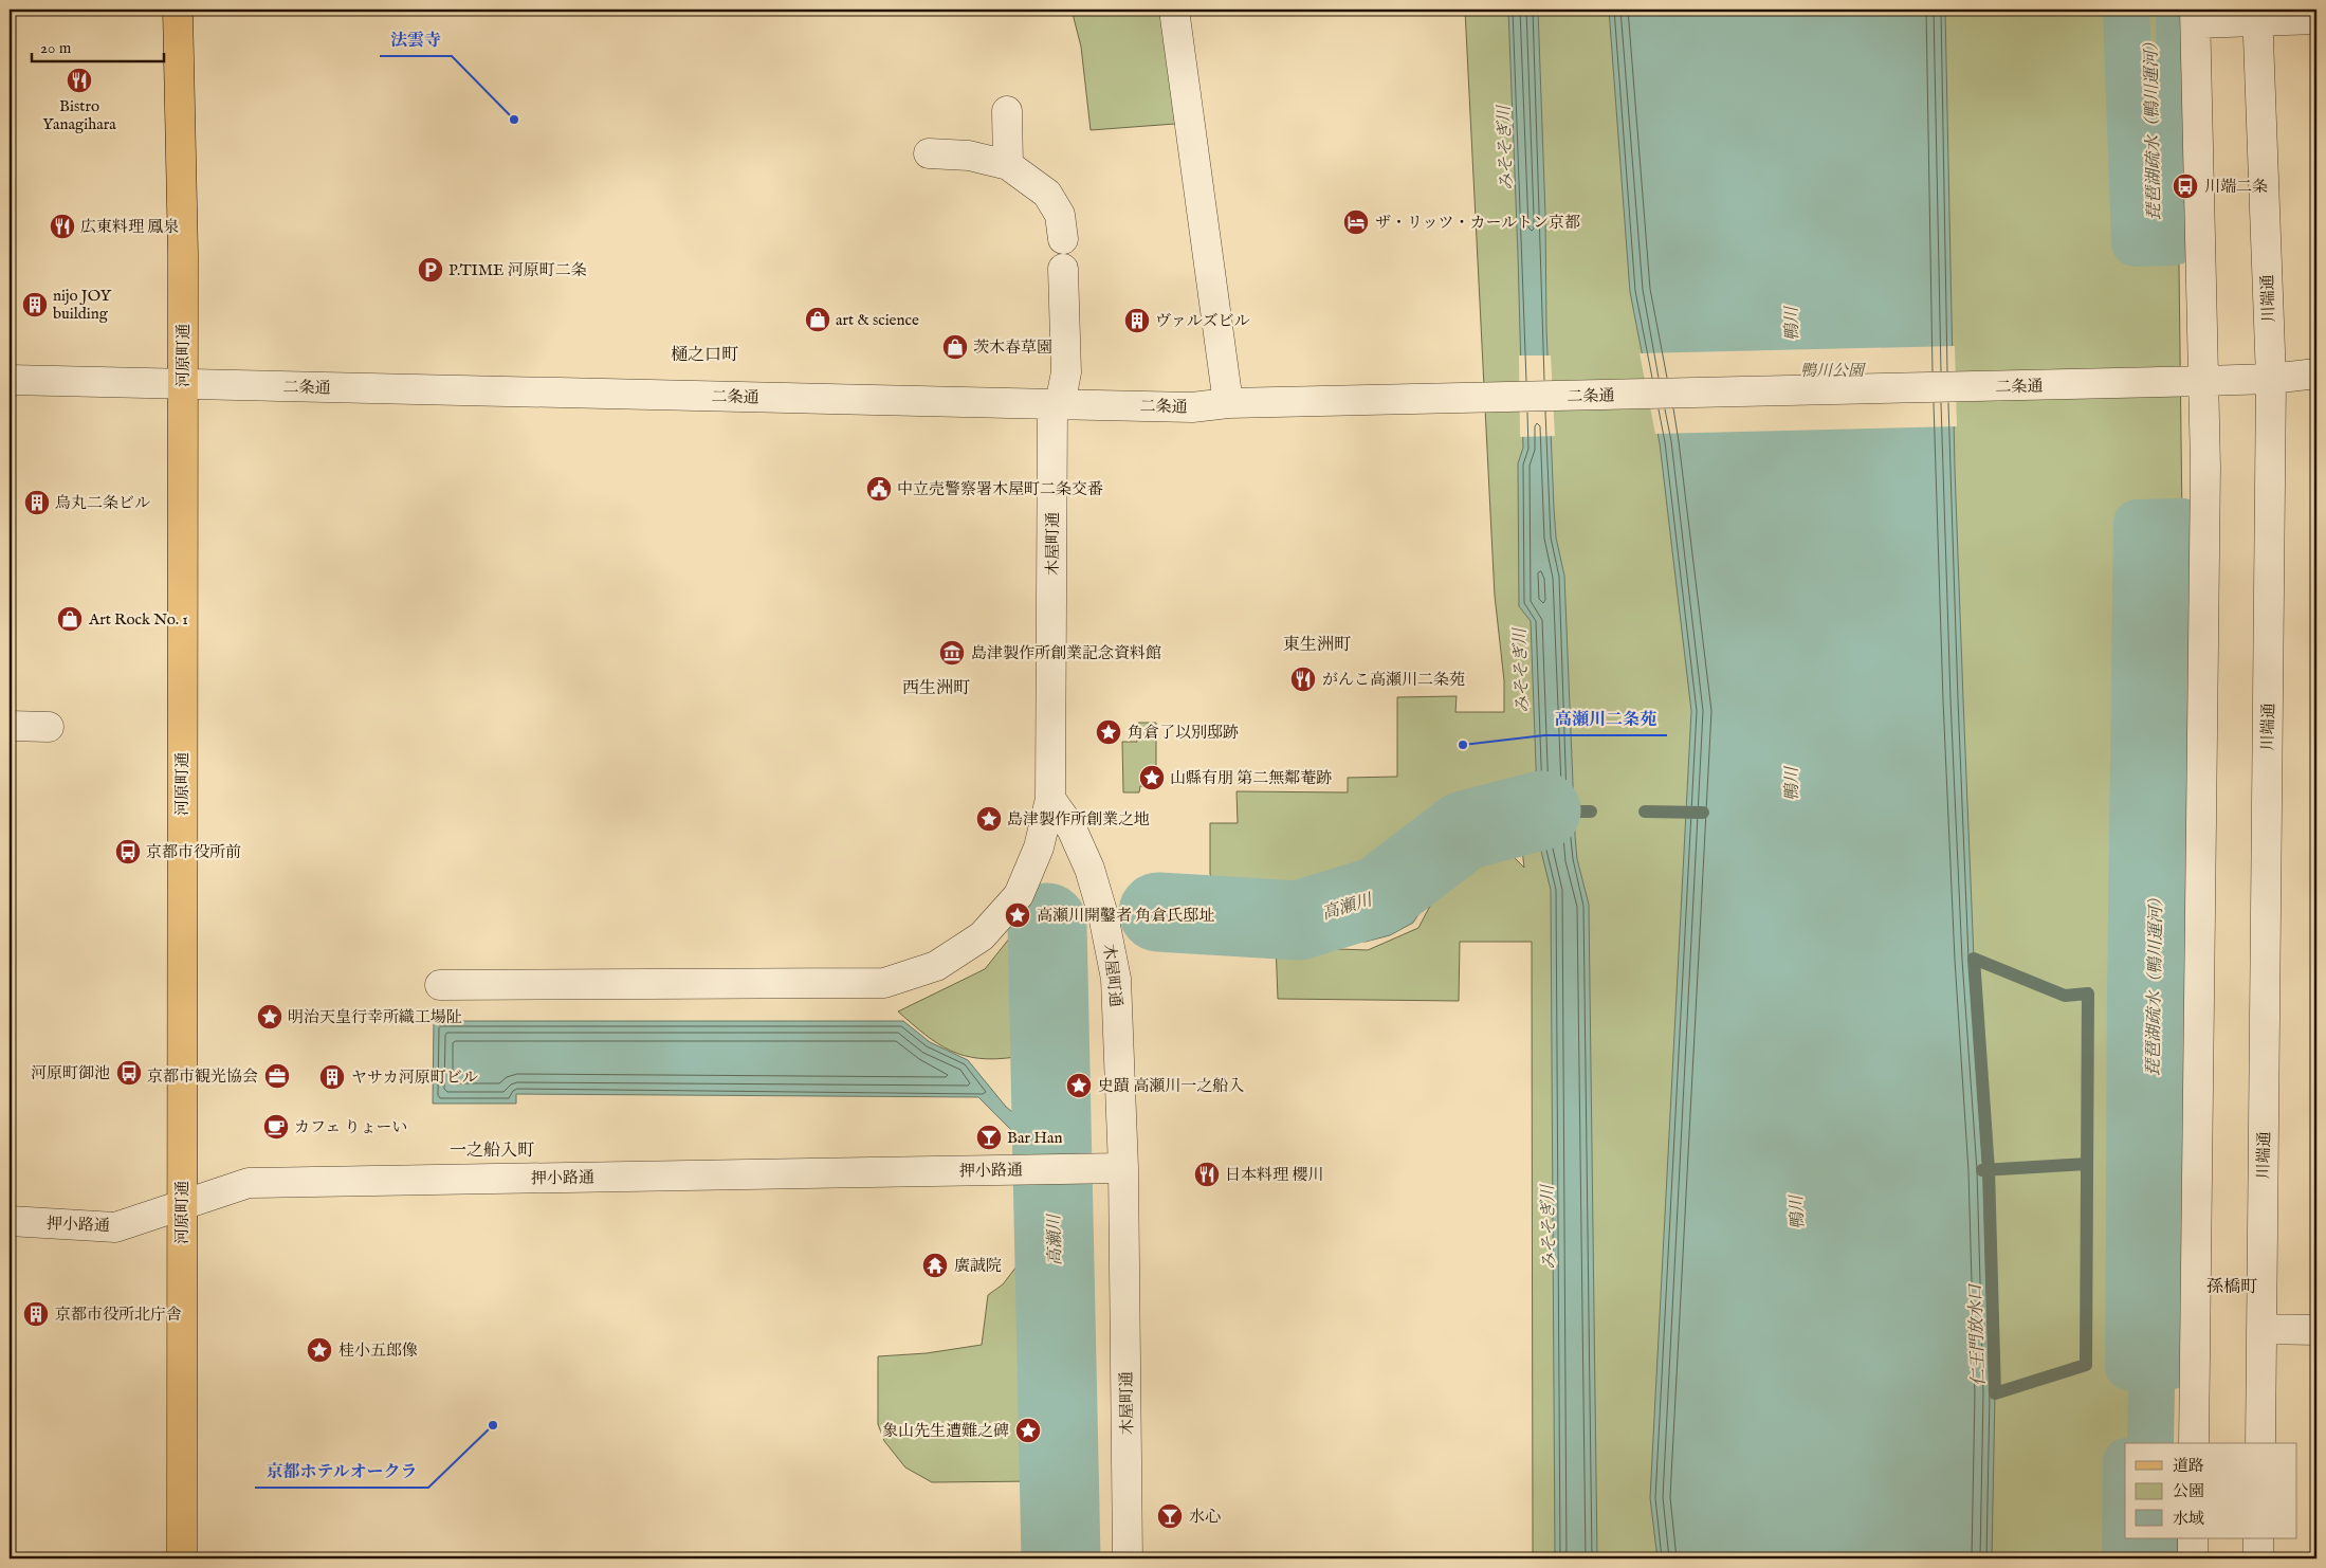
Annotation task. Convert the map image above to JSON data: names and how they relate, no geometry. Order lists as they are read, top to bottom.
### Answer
{
  "streets": {
    "main road": ["河原町通"],
    "street": [
      "川端通",
      "二条通",
      "木屋町通",
      "押小路通"
    ]
  },
  "crossings": [
    ["川端通", "二条通"],
    ["河原町通", "二条通"],
    ["河原町通", "押小路通"],
    ["二条通", "木屋町通"],
    ["木屋町通", "押小路通"]
  ],
  "districts": [
    "樋之口町",
    "東生洲町",
    "西生洲町",
    "一之船入町",
    "孫橋町"
  ],
  "water": [
    "琵琶湖疏水（鴨川運河）",
    "みそそぎ川",
    "鴨川",
    "高瀬川",
    "仁王門放水口"
  ],
  "parks": ["鴨川公園"],
  "places": {
    "restaurant": [
      "Bistro Yanagihara",
      "広東料理 鳳泉",
      "がんこ高瀬川二条苑",
      "日本料理 櫻川"
    ],
    "other": ["法雲寺", "高瀬川二条苑", "京都ホテルオークラ"],
    "bus stop": ["川端二条", "京都市役所前", "河原町御池"],
    "hotel": ["ザ・リッツ・カールトン京都"],
    "parking": ["P.TIME 河原町二条"],
    "building": [
      "nijo JOY building",
      "ヴァルズビル",
      "烏丸二条ビル",
      "ヤサカ河原町ビル",
      "京都市役所北庁舎"
    ],
    "shop": ["art & science", "茨木春草園", "Art Rock No. 1"],
    "public building": ["中立売警察署木屋町二条交番"],
    "museum": ["島津製作所創業記念資料館"],
    "place": [
      "角倉了以別邸跡",
      "山縣有朋 第二無鄰菴跡",
      "島津製作所創業之地",
      "高瀬川開鑿者 角倉氏邸址",
      "明治天皇行幸所織工場阯",
      "史蹟 高瀬川一之船入",
      "桂小五郎像",
      "象山先生遭難之碑"
    ],
    "office": ["京都市観光協会"],
    "cafe": ["カフェ りょーい"],
    "bar": ["Bar Han", "水心"],
    "temple": ["廣誠院"]
  },
  "legend": ["道路", "公園", "水域"],
  "scale_bar": "20 m"
}
